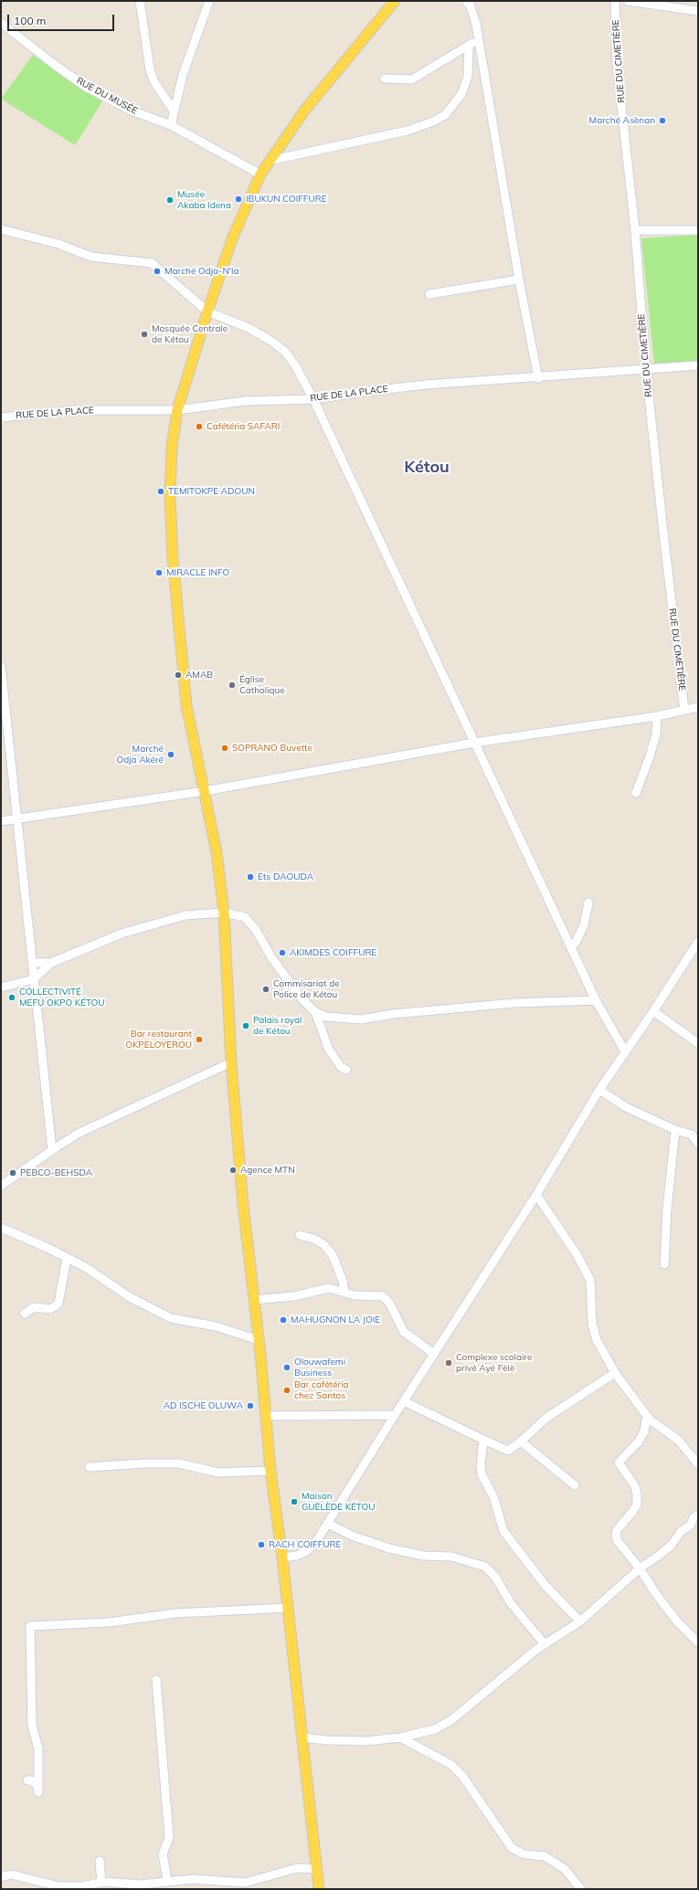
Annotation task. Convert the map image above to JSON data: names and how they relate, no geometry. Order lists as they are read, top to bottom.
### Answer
{
  "streets": {
    "street": ["RUE DU CIMETIÈRE", "RUE DU MUSÉE", "RUE DE LA PLACE"]
  },
  "crossings": [
    ["RUE DU CIMETIÈRE", "RUE DE LA PLACE"]
  ],
  "districts": ["Kétou"],
  "places": [
    "Marché Asènan",
    "IBUKUN COIFFURE",
    "Musée Akaba Idena",
    "Marché Odja-N'la",
    "Mosquée Centrale de Kétou",
    "Cafétéria SAFARI",
    "TEMITOKPE ADOUN",
    "MIRACLE INFO",
    "AMAB",
    "Église Catholique",
    "SOPRANO Buvette",
    "Marché Odja Akéré",
    "Ets DAOUDA",
    "AKIMDES COIFFURE",
    "Commisariat de Police de Kétou",
    "COLLECTIVITÉ MEFU OKPO KÉTOU",
    "Palais royal de Kétou",
    "Bar restaurant OKPELOYEROU",
    "Agence MTN",
    "PEBCO-BEHSDA",
    "MAHUGNON LA JOIE",
    "Complexe scolaire privé Ayé Fèlè",
    "Olouwafemi Business",
    "Bar cafétéria chez Santos",
    "AD ISCHE OLUWA",
    "Maison GUÈLÈDE KÉTOU",
    "RACH COIFFURE"
  ],
  "scale_bar": "100 m"
}
